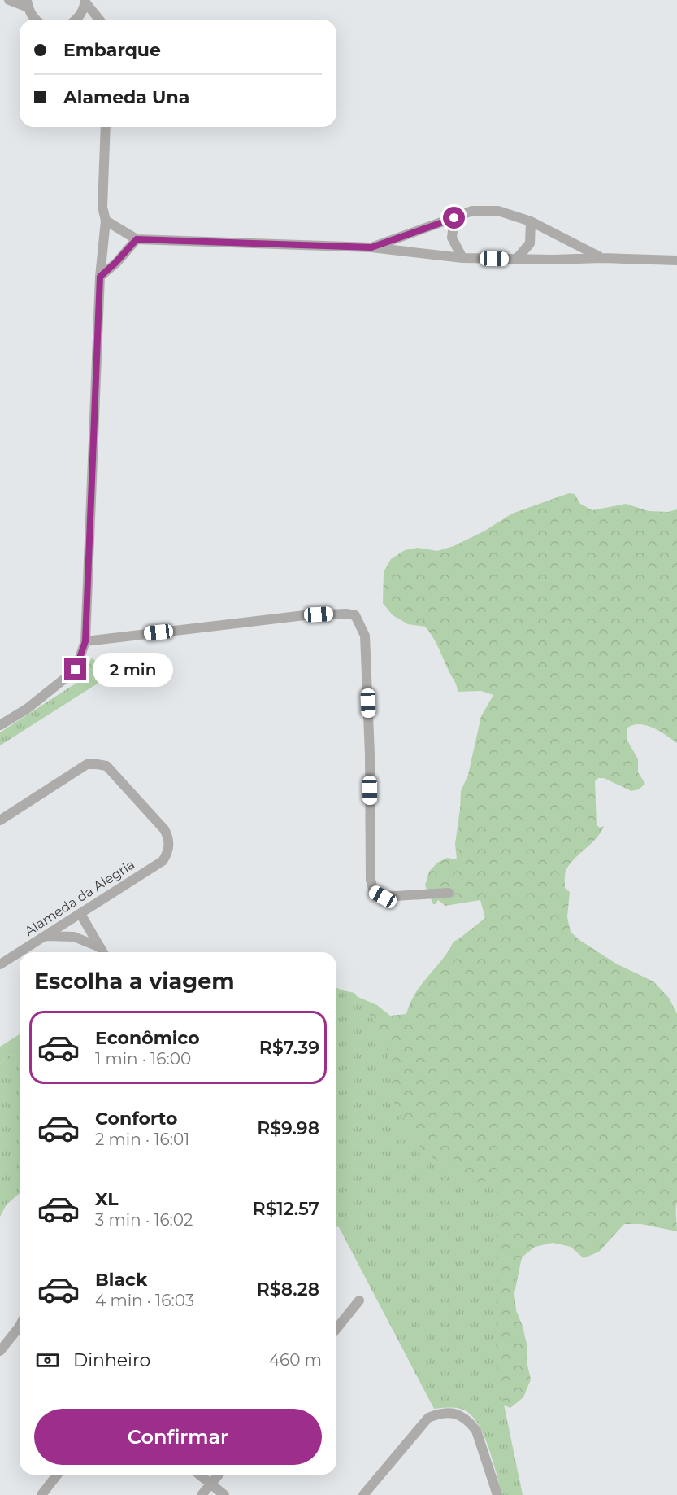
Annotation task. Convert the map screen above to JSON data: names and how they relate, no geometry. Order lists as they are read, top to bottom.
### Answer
{
  "streets": {
    "street": ["Alameda da Alegria"]
  },
  "page": {
    "banner": ["Embarque", "Alameda Una"],
    "bubble": "2 min",
    "heading": "Escolha a viagem",
    "list": [
      {
        "name": "Econômico",
        "note": "1 min · 16:00",
        "value": "R$7.39"
      },
      {
        "name": "Conforto",
        "note": "2 min · 16:01",
        "value": "R$9.98"
      },
      {
        "name": "XL",
        "note": "3 min · 16:02",
        "value": "R$12.57"
      },
      {
        "name": "Black",
        "note": "4 min · 16:03",
        "value": "R$8.28"
      }
    ],
    "pay": ["Dinheiro", "460 m"],
    "buttons": "Confirmar"
  }
}
